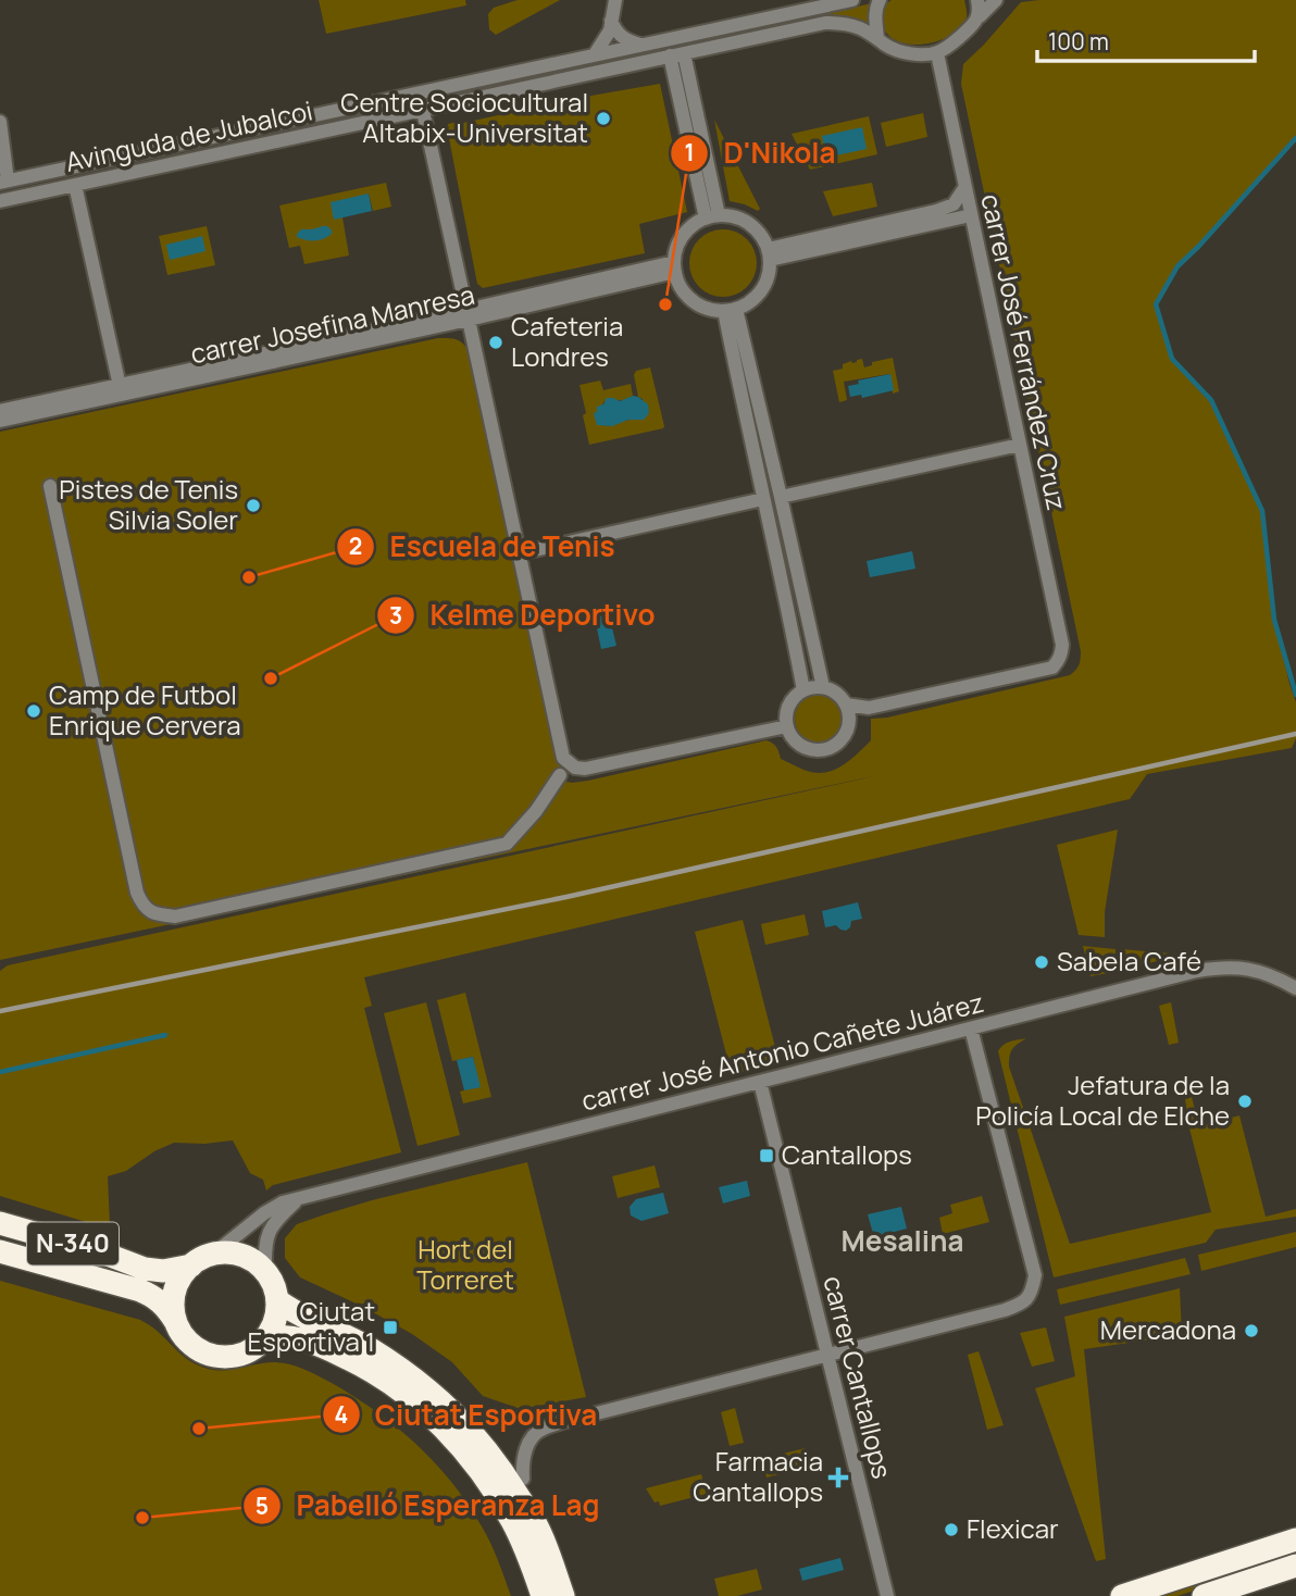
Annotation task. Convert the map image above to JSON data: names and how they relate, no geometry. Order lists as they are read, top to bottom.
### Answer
{
  "streets": {
    "highway": ["N-340"],
    "street": [
      "Avinguda de Jubalcoi",
      "carrer Josefina Manresa",
      "carrer José Ferrández Cruz",
      "carrer José Antonio Cañete Juárez",
      "carrer Cantallops"
    ]
  },
  "crossings": [
    ["Avinguda de Jubalcoi", "carrer José Ferrández Cruz"],
    ["carrer José Antonio Cañete Juárez", "N-340"],
    ["carrer José Antonio Cañete Juárez", "carrer Cantallops"]
  ],
  "districts": ["Mesalina"],
  "parks": ["Hort del Torreret"],
  "places": {
    "other": [
      "Centre Sociocultural Altabix-Universitat",
      "D'Nikola",
      "Cafeteria Londres",
      "Pistes de Tenis Silvia Soler",
      "Escuela de Tenis",
      "Kelme Deportivo",
      "Camp de Futbol Enrique Cervera",
      "Sabela Café",
      "Jefatura de la Policía Local de Elche",
      "Mercadona",
      "Ciutat Esportiva",
      "Pabelló Esperanza Lag",
      "Flexicar"
    ],
    "transit": ["Cantallops", "Ciutat Esportiva 1"],
    "health": ["Farmacia Cantallops"]
  },
  "scale_bar": "100 m"
}
